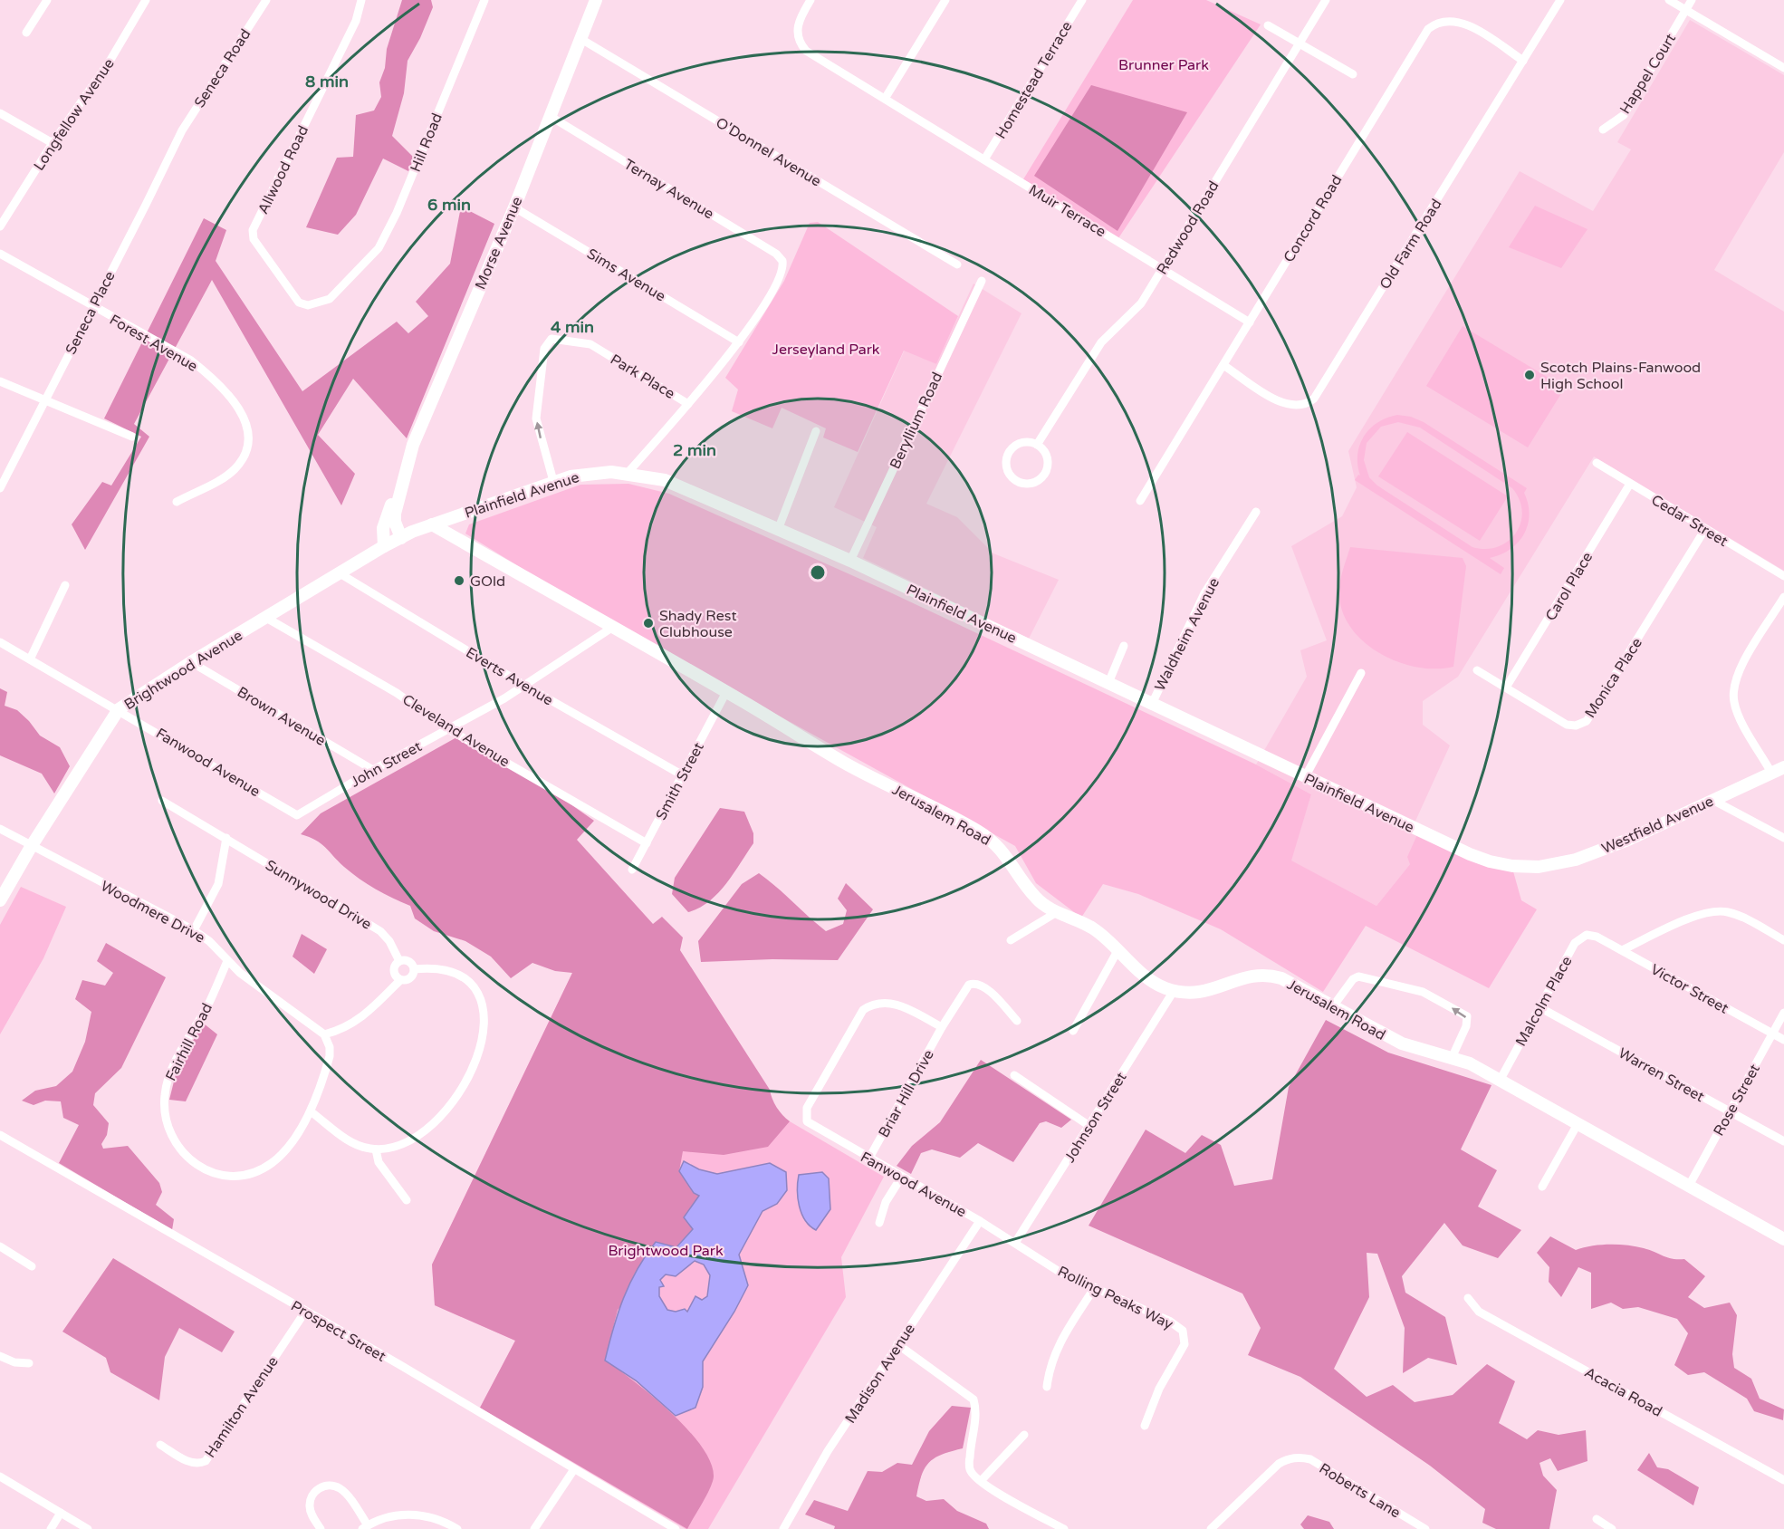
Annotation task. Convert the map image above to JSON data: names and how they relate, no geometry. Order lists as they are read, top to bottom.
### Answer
{
  "streets": {
    "street": [
      "Seneca Road",
      "Happel Court",
      "Homestead Terrace",
      "Longfellow Avenue",
      "Hill Road",
      "O'Donnel Avenue",
      "Allwood Road",
      "Ternay Avenue",
      "Muir Terrace",
      "Concord Road",
      "Redwood Road",
      "Morse Avenue",
      "Old Farm Road",
      "Sims Avenue",
      "Seneca Place",
      "Forest Avenue",
      "Park Place",
      "Beryllium Road",
      "Plainfield Avenue",
      "Cedar Street",
      "Carol Place",
      "Waldheim Avenue",
      "Brightwood Avenue",
      "Everts Avenue",
      "Monica Place",
      "Brown Avenue",
      "Cleveland Avenue",
      "Fanwood Avenue",
      "John Street",
      "Smith Street",
      "Jerusalem Road",
      "Westfield Avenue",
      "Sunnywood Drive",
      "Woodmere Drive",
      "Victor Street",
      "Malcolm Place",
      "Fairhill Road",
      "Warren Street",
      "Briar Hill Drive",
      "Rose Street",
      "Johnson Street",
      "Rolling Peaks Way",
      "Prospect Street",
      "Madison Avenue",
      "Acacia Road",
      "Hamilton Avenue",
      "Roberts Lane"
    ]
  },
  "crossings": [
    ["Seneca Road", "Seneca Place"],
    ["Homestead Terrace", "Muir Terrace"],
    ["Hill Road", "Allwood Road"],
    ["O'Donnel Avenue", "Morse Avenue"],
    ["Ternay Avenue", "Morse Avenue"],
    ["Ternay Avenue", "Sims Avenue"],
    ["Muir Terrace", "Concord Road"],
    ["Muir Terrace", "Redwood Road"],
    ["Concord Road", "Old Farm Road"],
    ["Morse Avenue", "Sims Avenue"],
    ["Morse Avenue", "Plainfield Avenue"],
    ["Morse Avenue", "Brightwood Avenue"],
    ["Seneca Place", "Forest Avenue"],
    ["Park Place", "Plainfield Avenue"],
    ["Beryllium Road", "Plainfield Avenue"],
    ["Plainfield Avenue", "Waldheim Avenue"],
    ["Plainfield Avenue", "Brightwood Avenue"],
    ["Plainfield Avenue", "Jerusalem Road"],
    ["Plainfield Avenue", "Westfield Avenue"],
    ["Cedar Street", "Carol Place"],
    ["Cedar Street", "Monica Place"],
    ["Carol Place", "Monica Place"],
    ["Brightwood Avenue", "Everts Avenue"],
    ["Brightwood Avenue", "Brown Avenue"],
    ["Brightwood Avenue", "Cleveland Avenue"],
    ["Brightwood Avenue", "Fanwood Avenue"],
    ["Brightwood Avenue", "Woodmere Drive"],
    ["Everts Avenue", "John Street"],
    ["Everts Avenue", "Smith Street"],
    ["Brown Avenue", "John Street"],
    ["Cleveland Avenue", "John Street"],
    ["Cleveland Avenue", "Smith Street"],
    ["Fanwood Avenue", "John Street"],
    ["Fanwood Avenue", "Briar Hill Drive"],
    ["Fanwood Avenue", "Johnson Street"],
    ["Fanwood Avenue", "Rolling Peaks Way"],
    ["Fanwood Avenue", "Madison Avenue"],
    ["John Street", "Jerusalem Road"],
    ["Smith Street", "Jerusalem Road"],
    ["Jerusalem Road", "Malcolm Place"],
    ["Jerusalem Road", "Rose Street"],
    ["Jerusalem Road", "Johnson Street"],
    ["Woodmere Drive", "Fairhill Road"],
    ["Victor Street", "Malcolm Place"],
    ["Victor Street", "Rose Street"],
    ["Malcolm Place", "Warren Street"],
    ["Warren Street", "Rose Street"],
    ["Johnson Street", "Rolling Peaks Way"],
    ["Prospect Street", "Hamilton Avenue"]
  ],
  "parks": ["Brunner Park", "Jerseyland Park", "Brightwood Park"],
  "places": ["Scotch Plains-Fanwood High School", "GOld", "Shady Rest Clubhouse"],
  "rings": [
    "8 min",
    "6 min",
    "4 min",
    "2 min"
  ]
}
